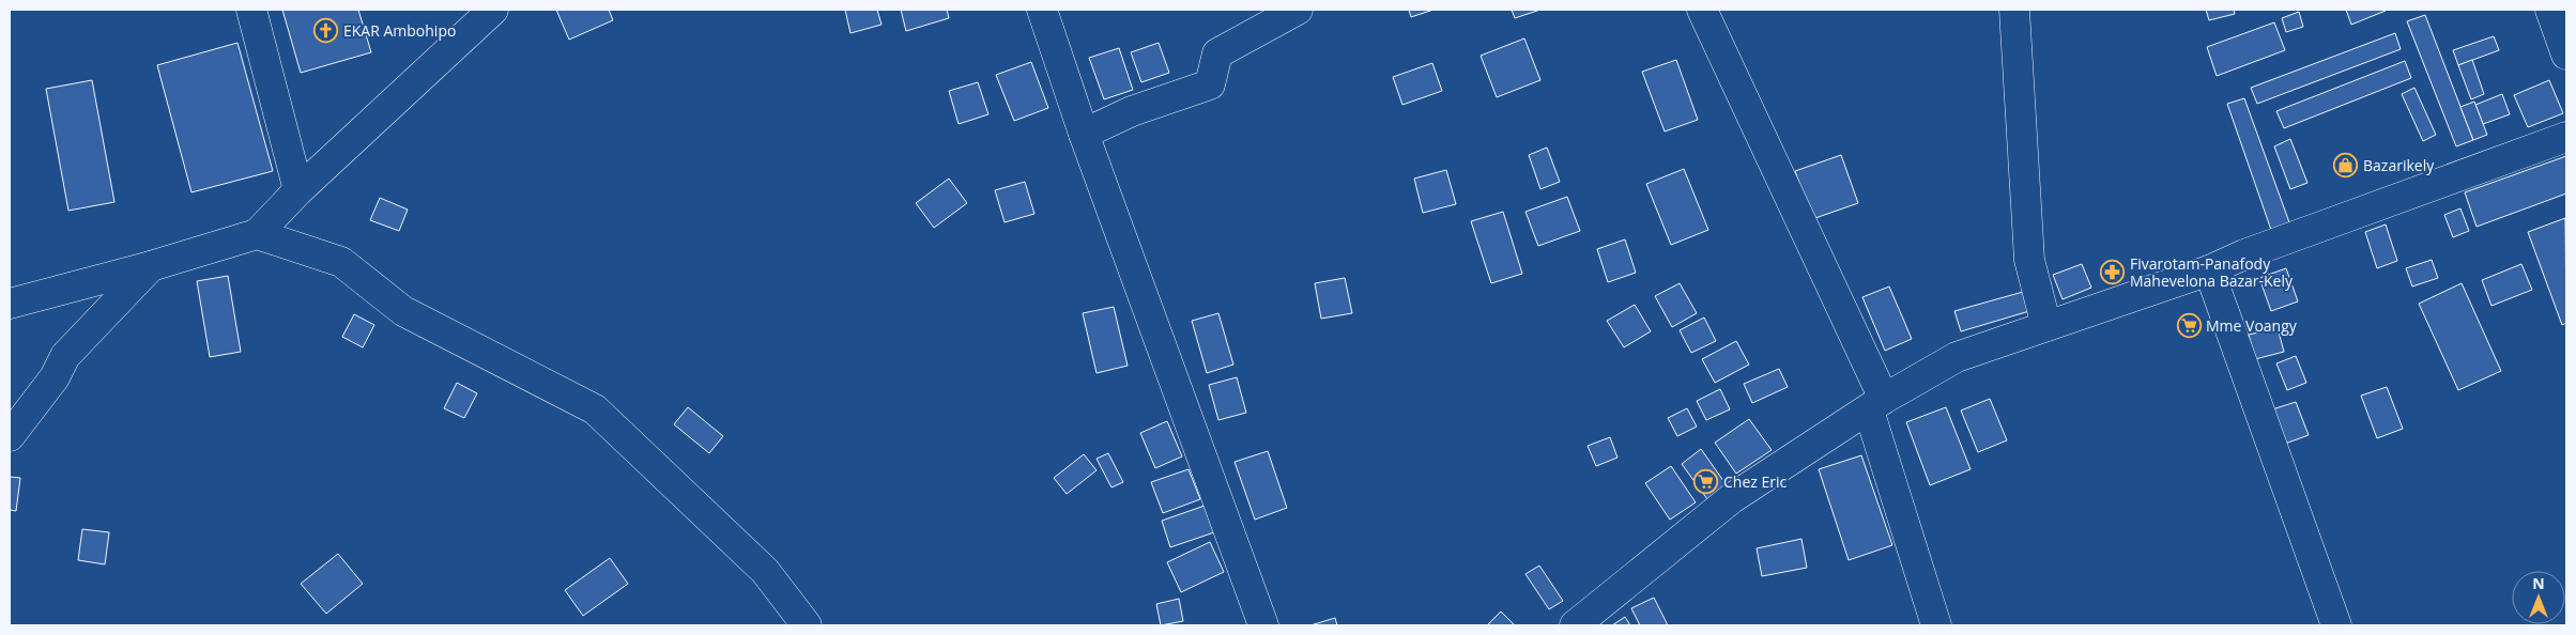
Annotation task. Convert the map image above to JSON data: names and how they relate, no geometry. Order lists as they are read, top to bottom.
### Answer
{
  "places": {
    "church": ["EKAR Ambohipo"],
    "shop": ["Bazarikely"],
    "pharmacy": ["Fivarotam-Panafody Mahevelona Bazar-Kely"],
    "supermarket": ["Mme Voangy", "Chez Eric"]
  },
  "north": "top"
}
